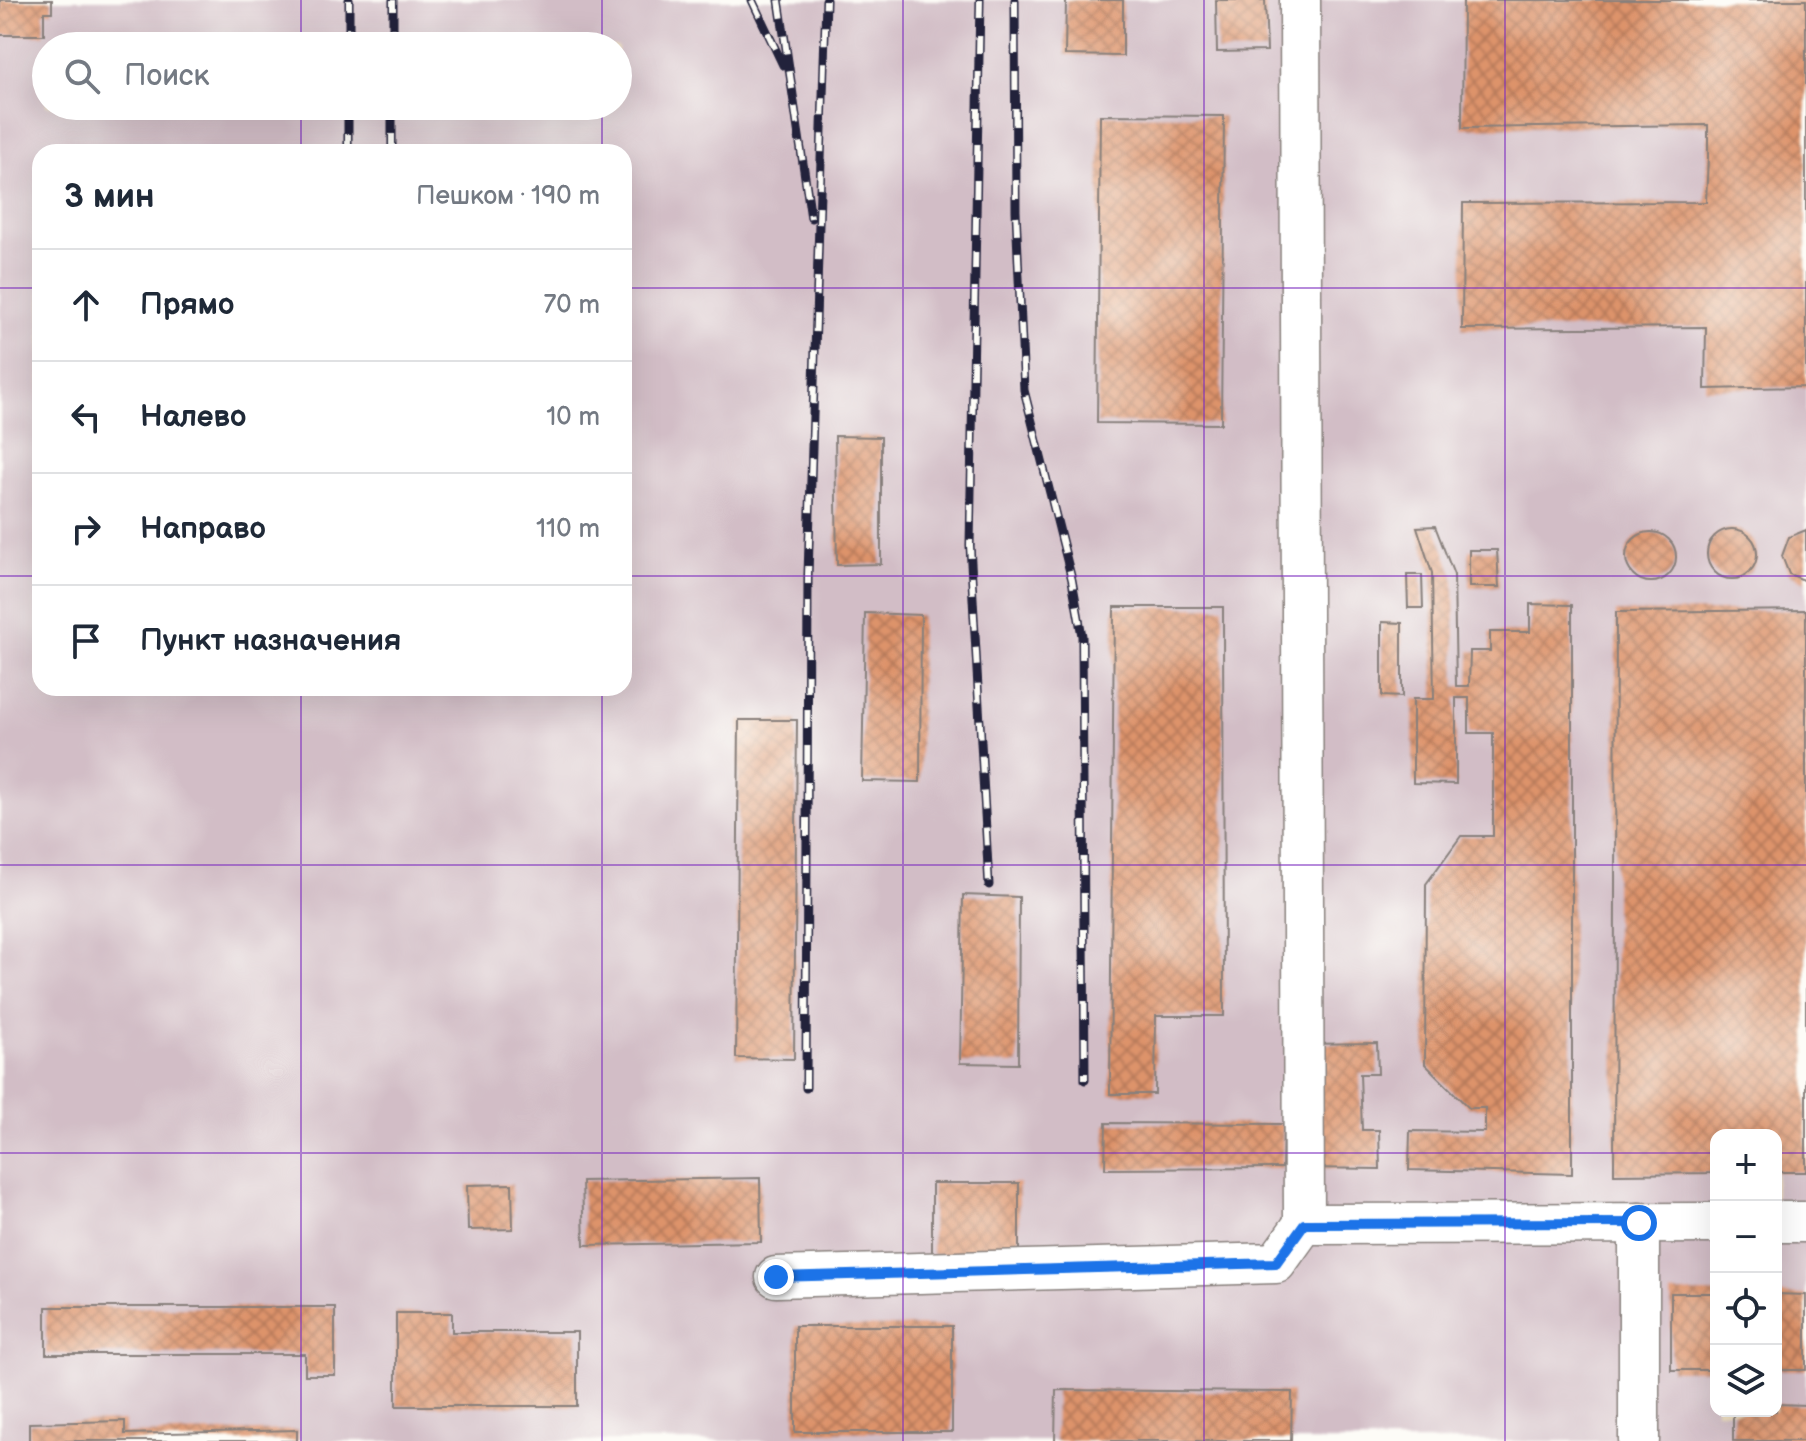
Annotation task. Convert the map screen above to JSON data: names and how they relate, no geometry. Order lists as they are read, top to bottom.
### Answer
{
  "page": {
    "search": "Поиск",
    "heading": ["3 мин", "Пешком · 190 m"],
    "list": [
      ["Прямо", "70 m"],
      ["Налево", "10 m"],
      ["Направо", "110 m"],
      "Пункт назначения"
    ],
    "map_buttons": ["+", "−"]
  }
}
